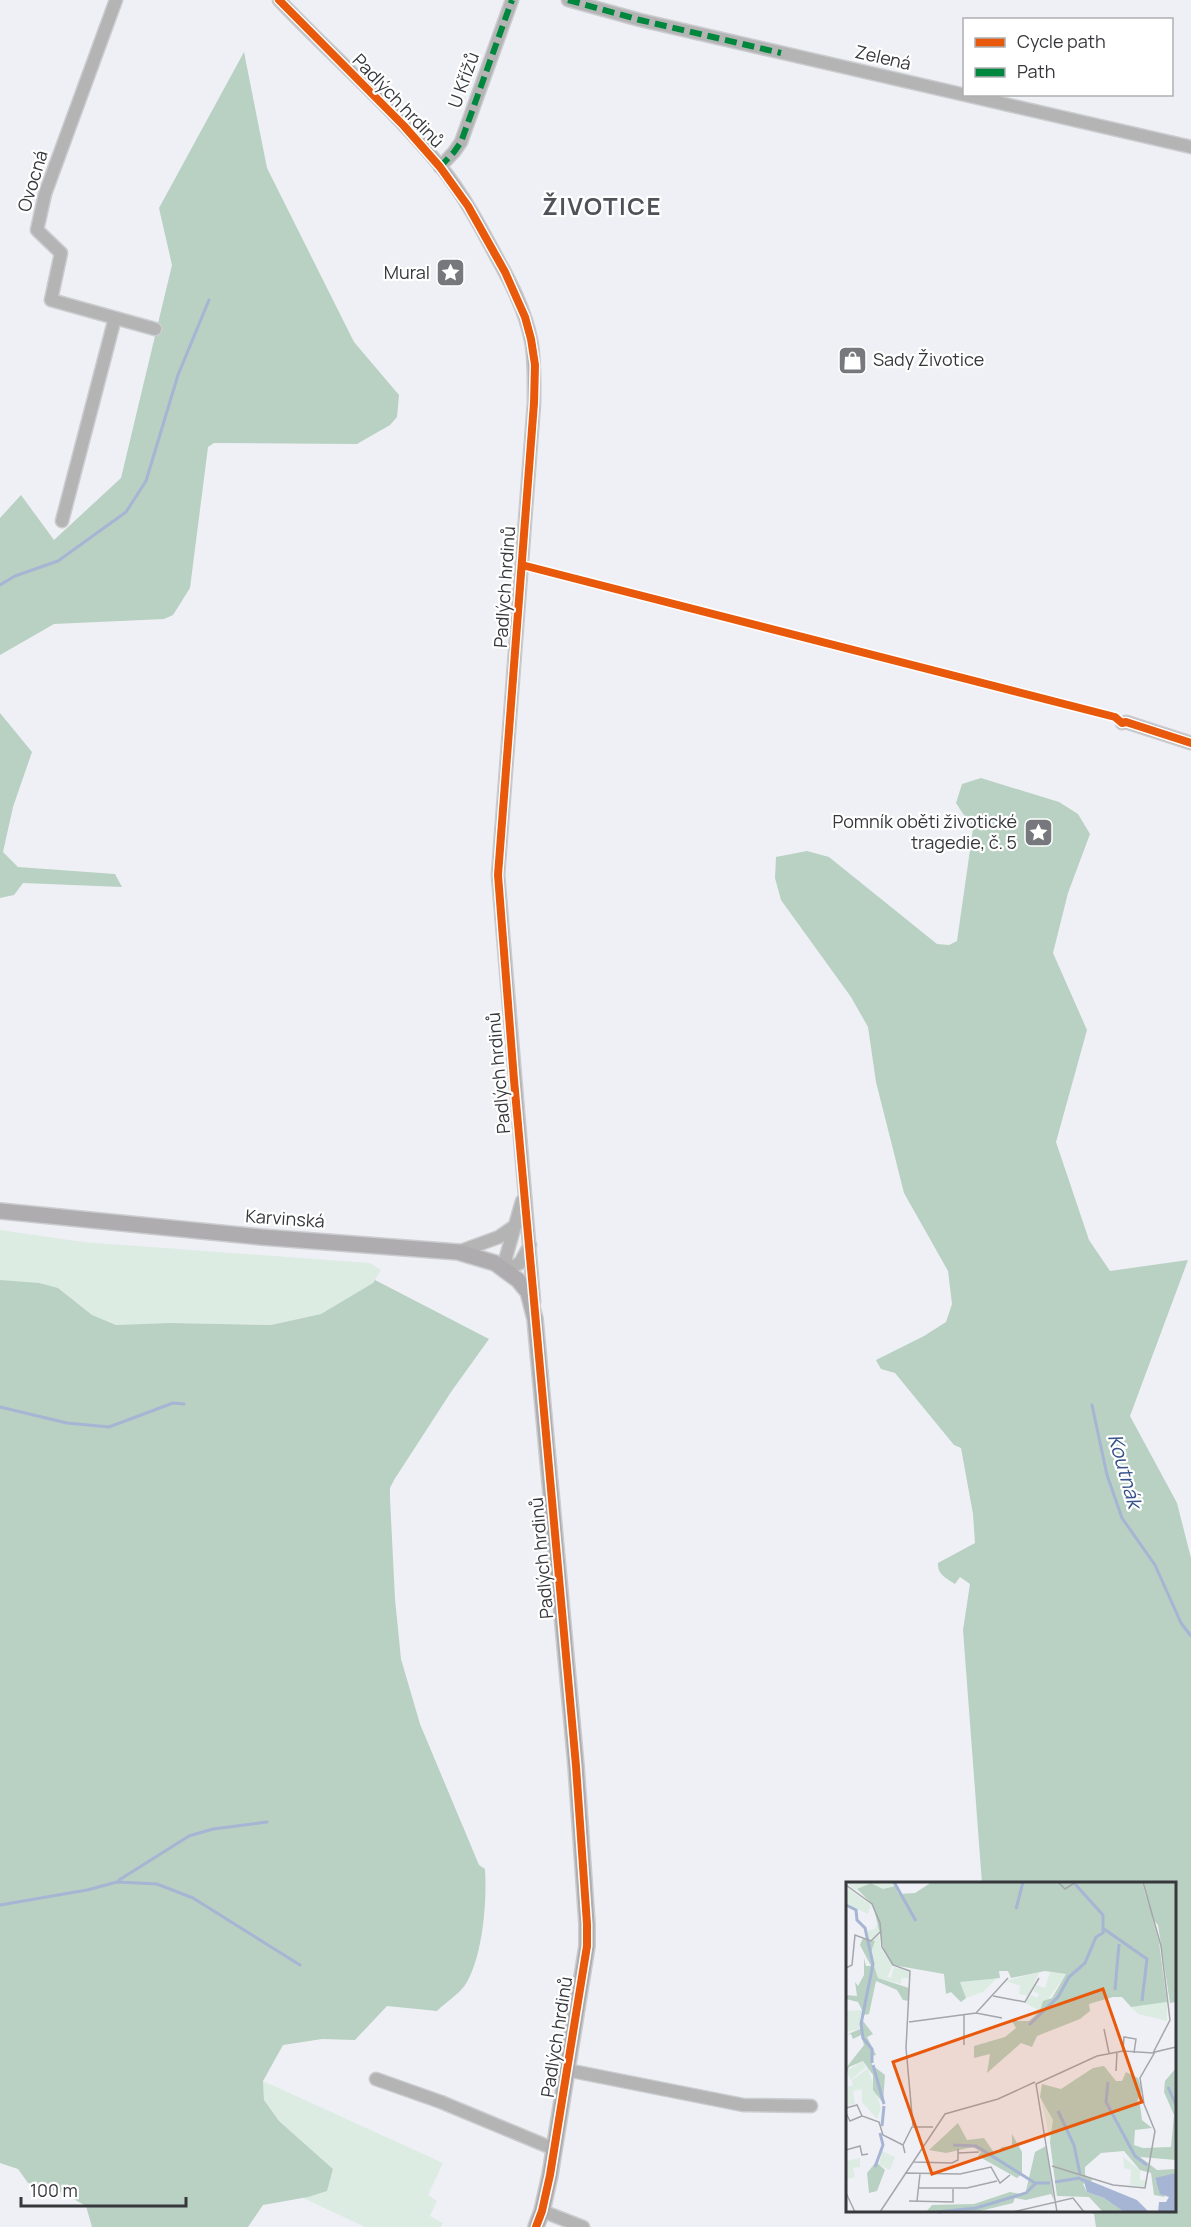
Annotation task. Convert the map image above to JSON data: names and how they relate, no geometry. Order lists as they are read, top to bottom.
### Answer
{
  "streets": {
    "main road": ["Padlých hrdinů", "Karvinská"],
    "street": ["Zelená", "U Křížů", "Ovocná"]
  },
  "crossings": [
    ["U Křížů", "Padlých hrdinů"],
    ["Padlých hrdinů", "Karvinská"]
  ],
  "districts": ["ŽIVOTICE"],
  "water": ["Koutnák"],
  "places": {
    "place": ["Mural", "Pomník oběti životické tragedie, č. 5"],
    "shop": ["Sady Životice"]
  },
  "legend": ["Cycle path", "Path"],
  "scale_bar": "100 m"
}
